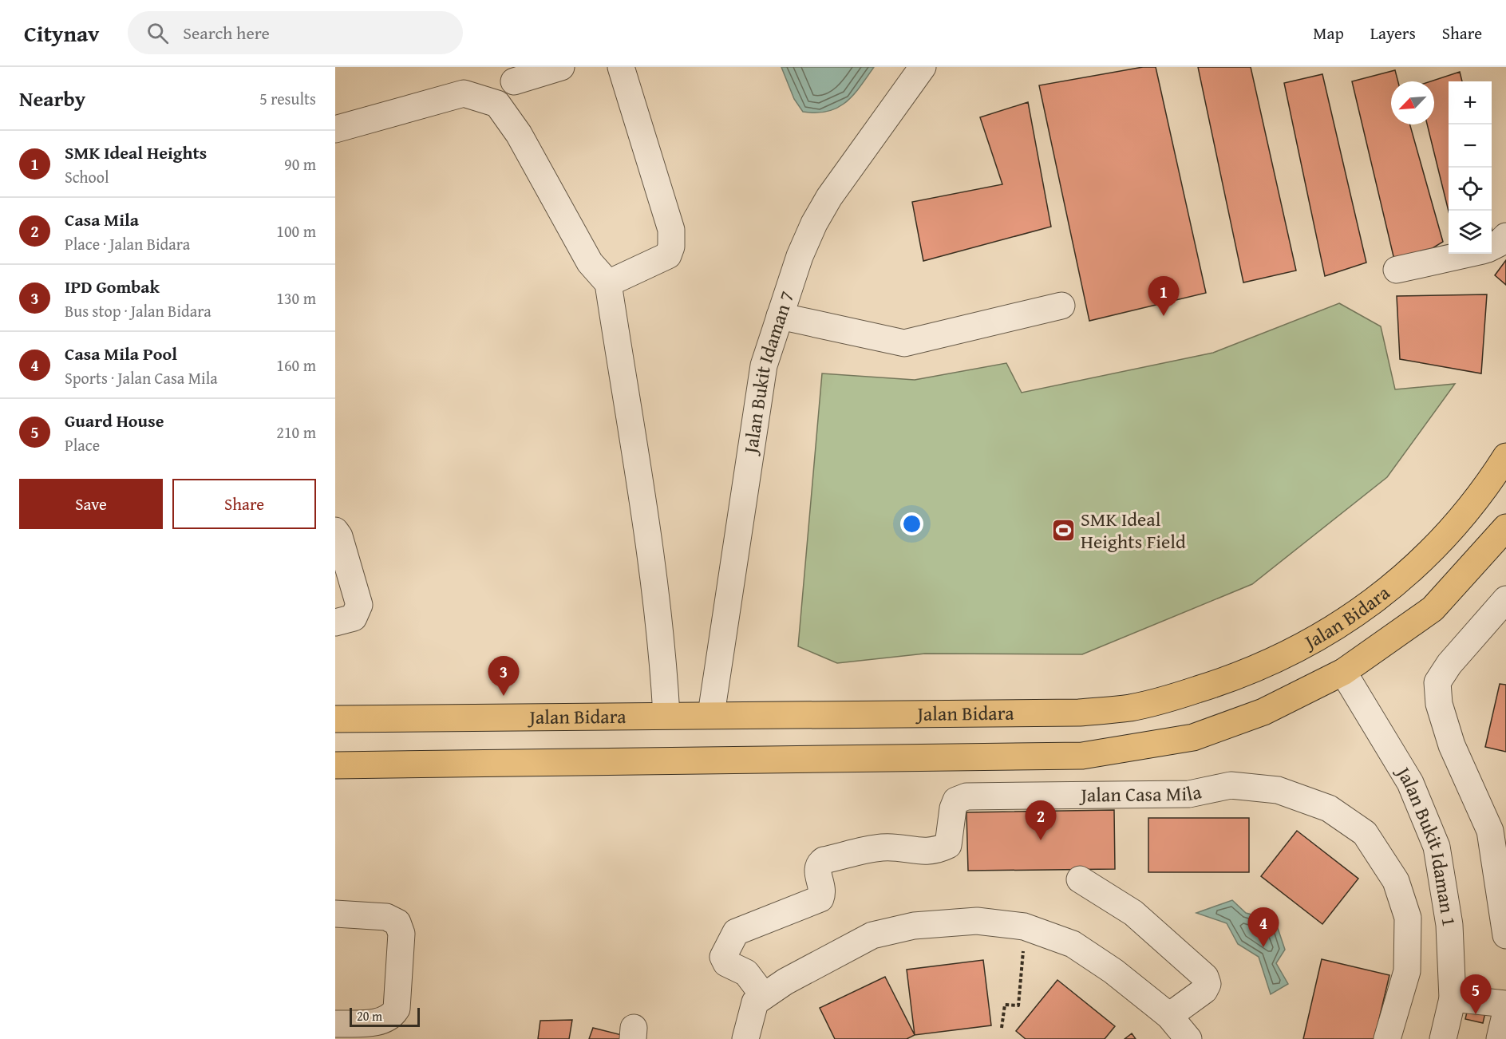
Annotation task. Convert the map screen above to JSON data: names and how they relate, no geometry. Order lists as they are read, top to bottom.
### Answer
{
  "streets": {
    "main road": ["Jalan Bidara"],
    "street": ["Jalan Bukit Idaman 7", "Jalan Casa Mila", "Jalan Bukit Idaman 1"]
  },
  "crossings": [
    ["Jalan Bukit Idaman 7", "Jalan Bidara"]
  ],
  "places": {
    "sports": ["SMK Ideal Heights Field"]
  },
  "scale_bar": "20 m",
  "north": "bottom left",
  "page": {
    "header": "Citynav",
    "search": "Search here",
    "nav": ["Map", "Layers", "Share"],
    "heading": ["Nearby", "5 results"],
    "map_buttons": ["+", "−"],
    "list": [
      {
        "mark": "1",
        "name": "SMK Ideal Heights",
        "note": "School",
        "value": "90 m"
      },
      {
        "mark": "2",
        "name": "Casa Mila",
        "note": "Place · Jalan Bidara",
        "value": "100 m"
      },
      {
        "mark": "3",
        "name": "IPD Gombak",
        "note": "Bus stop · Jalan Bidara",
        "value": "130 m"
      },
      {
        "mark": "4",
        "name": "Casa Mila Pool",
        "note": "Sports · Jalan Casa Mila",
        "value": "160 m"
      },
      {
        "mark": "5",
        "name": "Guard House",
        "note": "Place",
        "value": "210 m"
      }
    ],
    "pins": [
      "1",
      "3",
      "2",
      "4",
      "5"
    ],
    "buttons": ["Save", "Share"],
    "scale": "20 m"
  }
}
